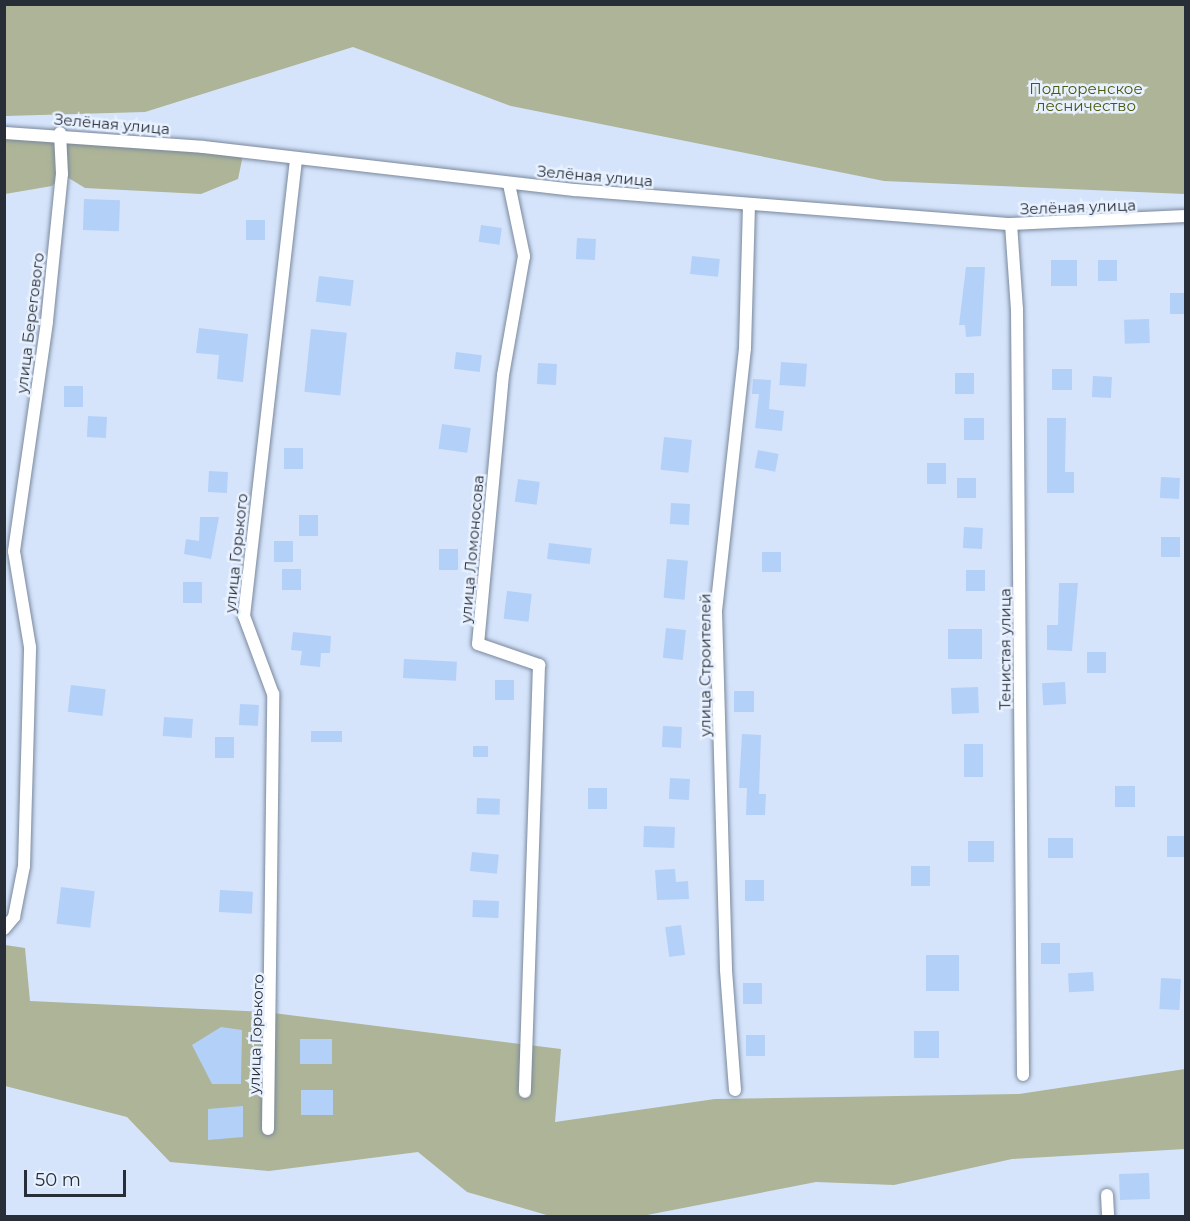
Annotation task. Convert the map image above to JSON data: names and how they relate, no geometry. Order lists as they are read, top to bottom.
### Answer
{
  "streets": {
    "street": [
      "Зелёная улица",
      "улица Берегового",
      "улица Ломоносова",
      "улица Горького",
      "Тенистая улица",
      "улица Строителей"
    ]
  },
  "crossings": [
    ["Зелёная улица", "улица Берегового"],
    ["Зелёная улица", "улица Ломоносова"],
    ["Зелёная улица", "улица Горького"],
    ["Зелёная улица", "Тенистая улица"],
    ["Зелёная улица", "улица Строителей"]
  ],
  "parks": ["Подгоренское лесничество"],
  "scale_bar": "50 m"
}
